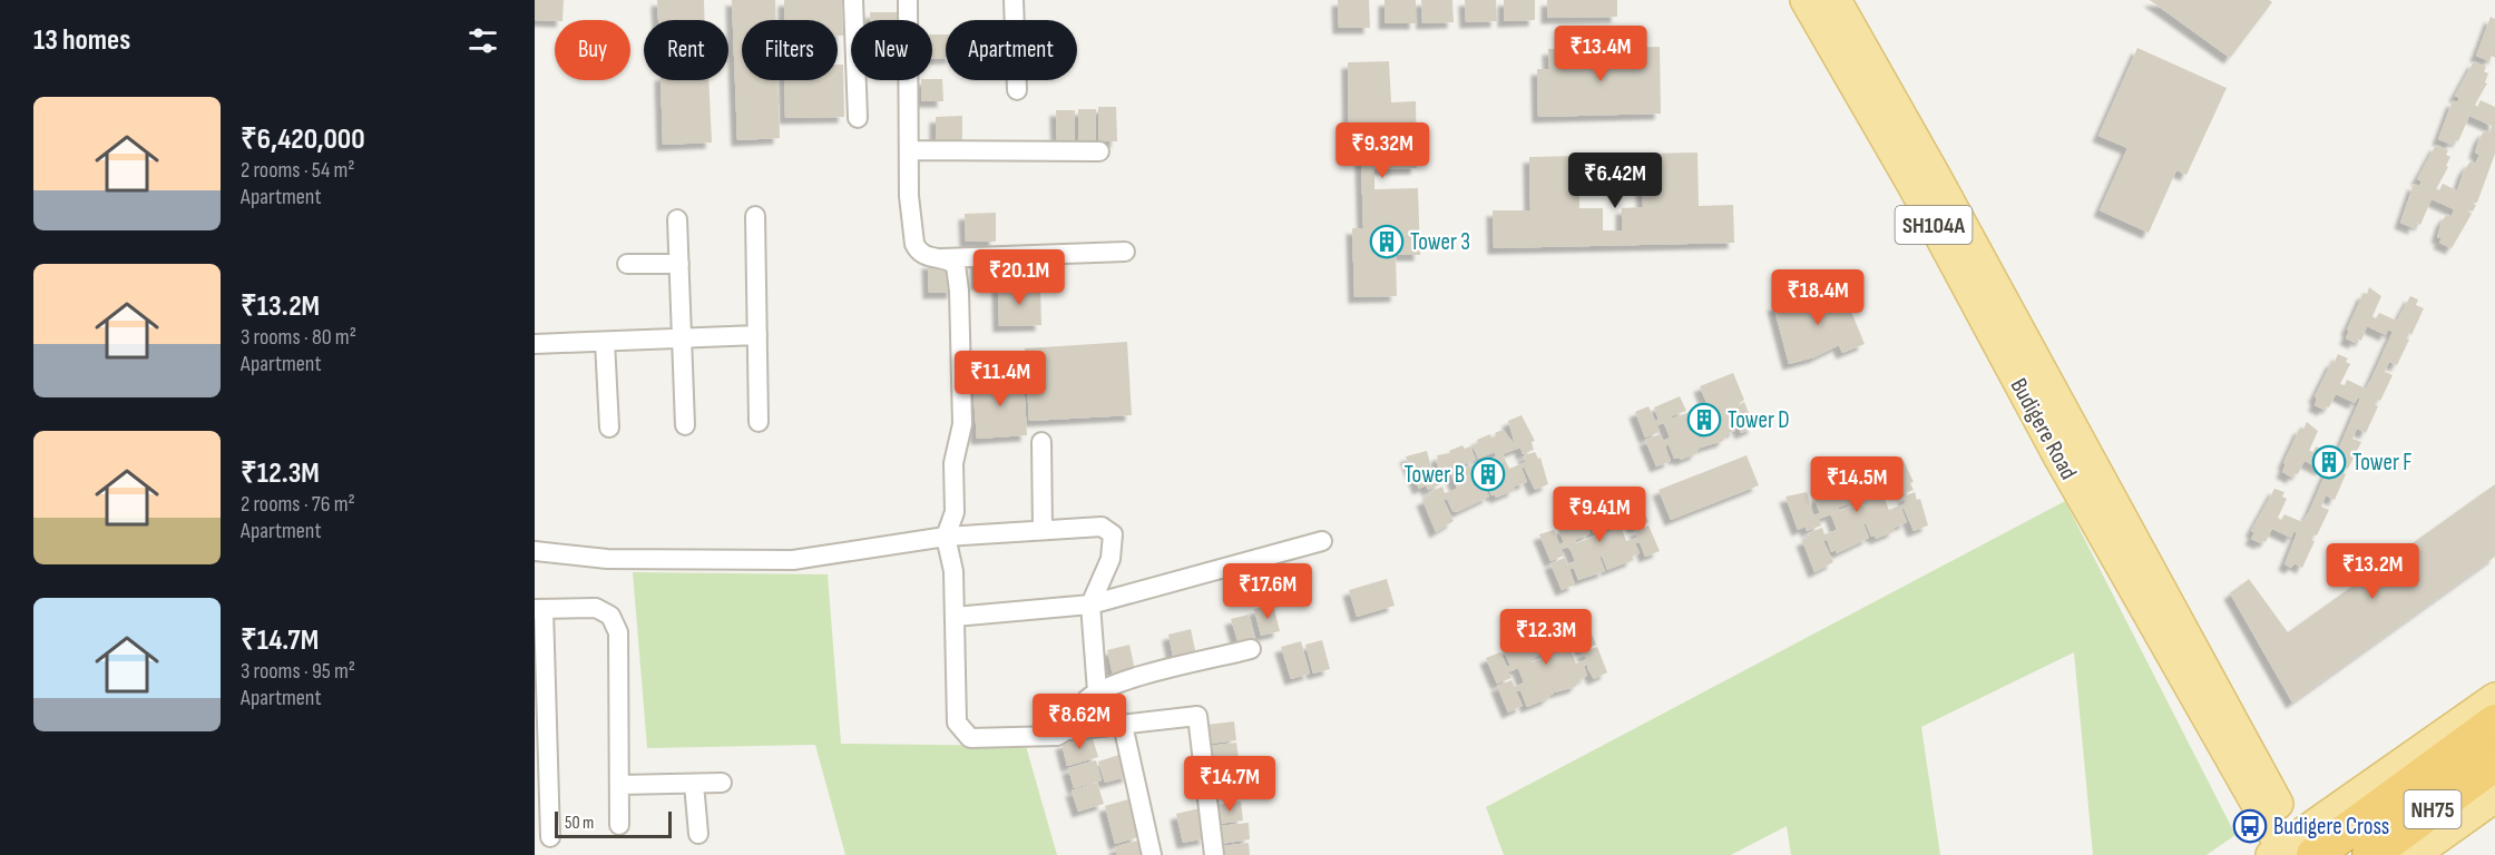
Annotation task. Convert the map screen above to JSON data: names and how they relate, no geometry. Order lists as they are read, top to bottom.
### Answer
{
  "streets": {
    "highway": ["NH75"],
    "main road": ["SH104A", "Budigere Road"]
  },
  "crossings": [
    ["Budigere Road", "NH75"]
  ],
  "places": {
    "building": [
      "Tower 3",
      "Tower D",
      "Tower F",
      "Tower B"
    ],
    "bus stop": ["Budigere Cross"]
  },
  "scale_bar": "50 m",
  "page": {
    "heading": "13 homes",
    "chip": [
      "Buy",
      "Rent",
      "Filters",
      "New",
      "Apartment"
    ],
    "price": [
      "₹13.4M",
      "₹9.32M",
      "₹6.42M",
      "₹20.1M",
      "₹18.4M",
      "₹11.4M",
      "₹14.5M",
      "₹9.41M",
      "₹13.2M",
      "₹17.6M",
      "₹12.3M",
      "₹8.62M",
      "₹14.7M"
    ],
    "list": [
      {
        "name": "₹6,420,000",
        "note": "2 rooms · 54 m² · Apartment"
      },
      {
        "name": "₹13.2M",
        "note": "3 rooms · 80 m² · Apartment"
      },
      {
        "name": "₹12.3M",
        "note": "2 rooms · 76 m² · Apartment"
      },
      {
        "name": "₹14.7M",
        "note": "3 rooms · 95 m² · Apartment"
      }
    ],
    "scale": "50 m"
  }
}
